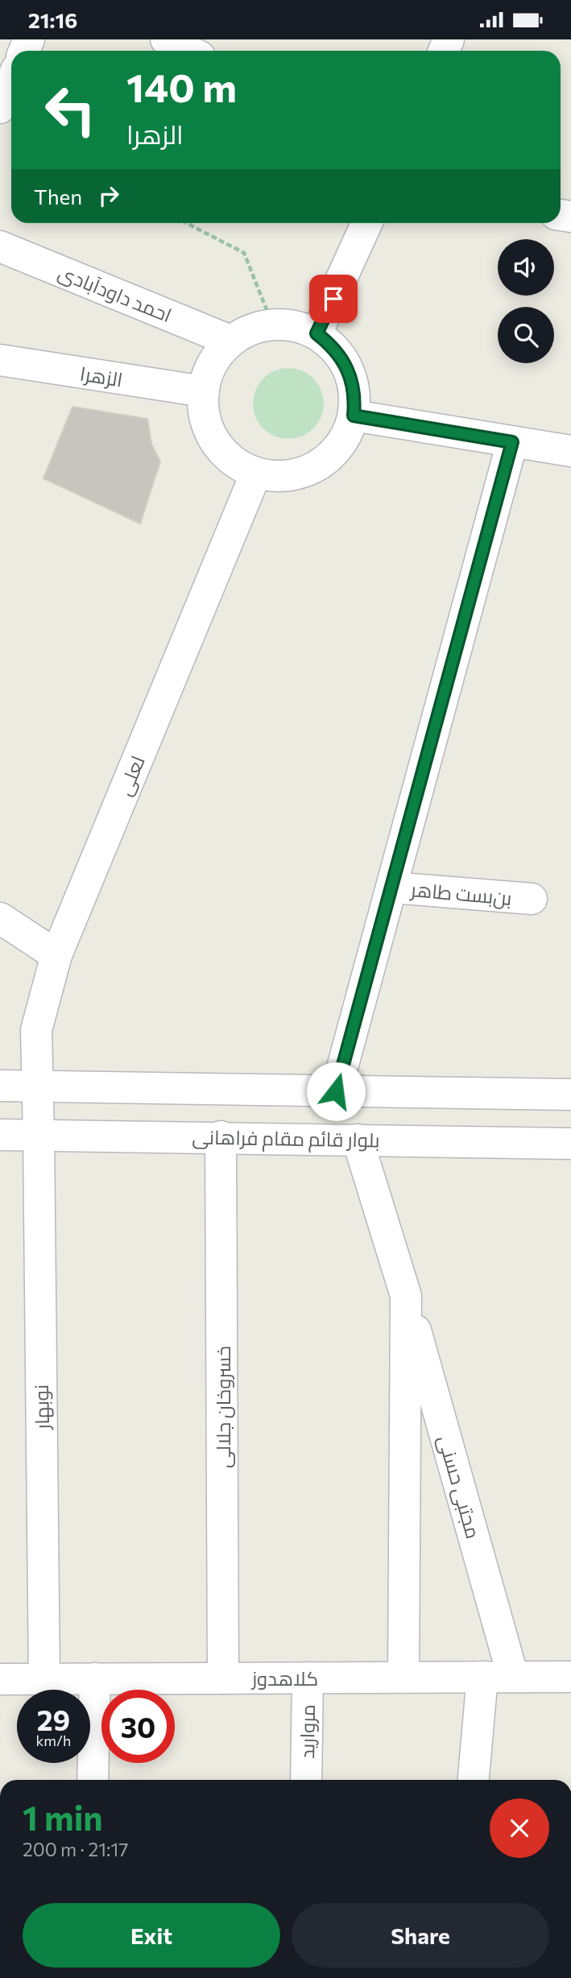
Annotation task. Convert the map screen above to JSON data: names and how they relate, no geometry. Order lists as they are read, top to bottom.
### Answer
{
  "streets": {
    "street": [
      "احمد داودآبادی",
      "الزهرا",
      "لعلی",
      "بن‌بست طاهر",
      "بلوار قائم مقام فراهانی",
      "نوبهار",
      "خسروخان جلالی",
      "مجتبی حسنی",
      "کلاهدوز",
      "مروارید"
    ]
  },
  "crossings": [
    ["احمد داودآبادی", "الزهرا"],
    ["احمد داودآبادی", "لعلی"],
    ["الزهرا", "لعلی"],
    ["لعلی", "نوبهار"],
    ["بلوار قائم مقام فراهانی", "نوبهار"],
    ["بلوار قائم مقام فراهانی", "خسروخان جلالی"],
    ["بلوار قائم مقام فراهانی", "مجتبی حسنی"],
    ["نوبهار", "کلاهدوز"],
    ["خسروخان جلالی", "کلاهدوز"],
    ["مجتبی حسنی", "کلاهدوز"],
    ["کلاهدوز", "مروارید"]
  ],
  "page": {
    "status": "21:16",
    "turn": ["140 m", "الزهرا"],
    "then": "Then",
    "speed": "29 km/h",
    "limit": "30",
    "heading": ["1 min", "200 m · 21:17"],
    "buttons": ["Exit", "Share"]
  }
}
